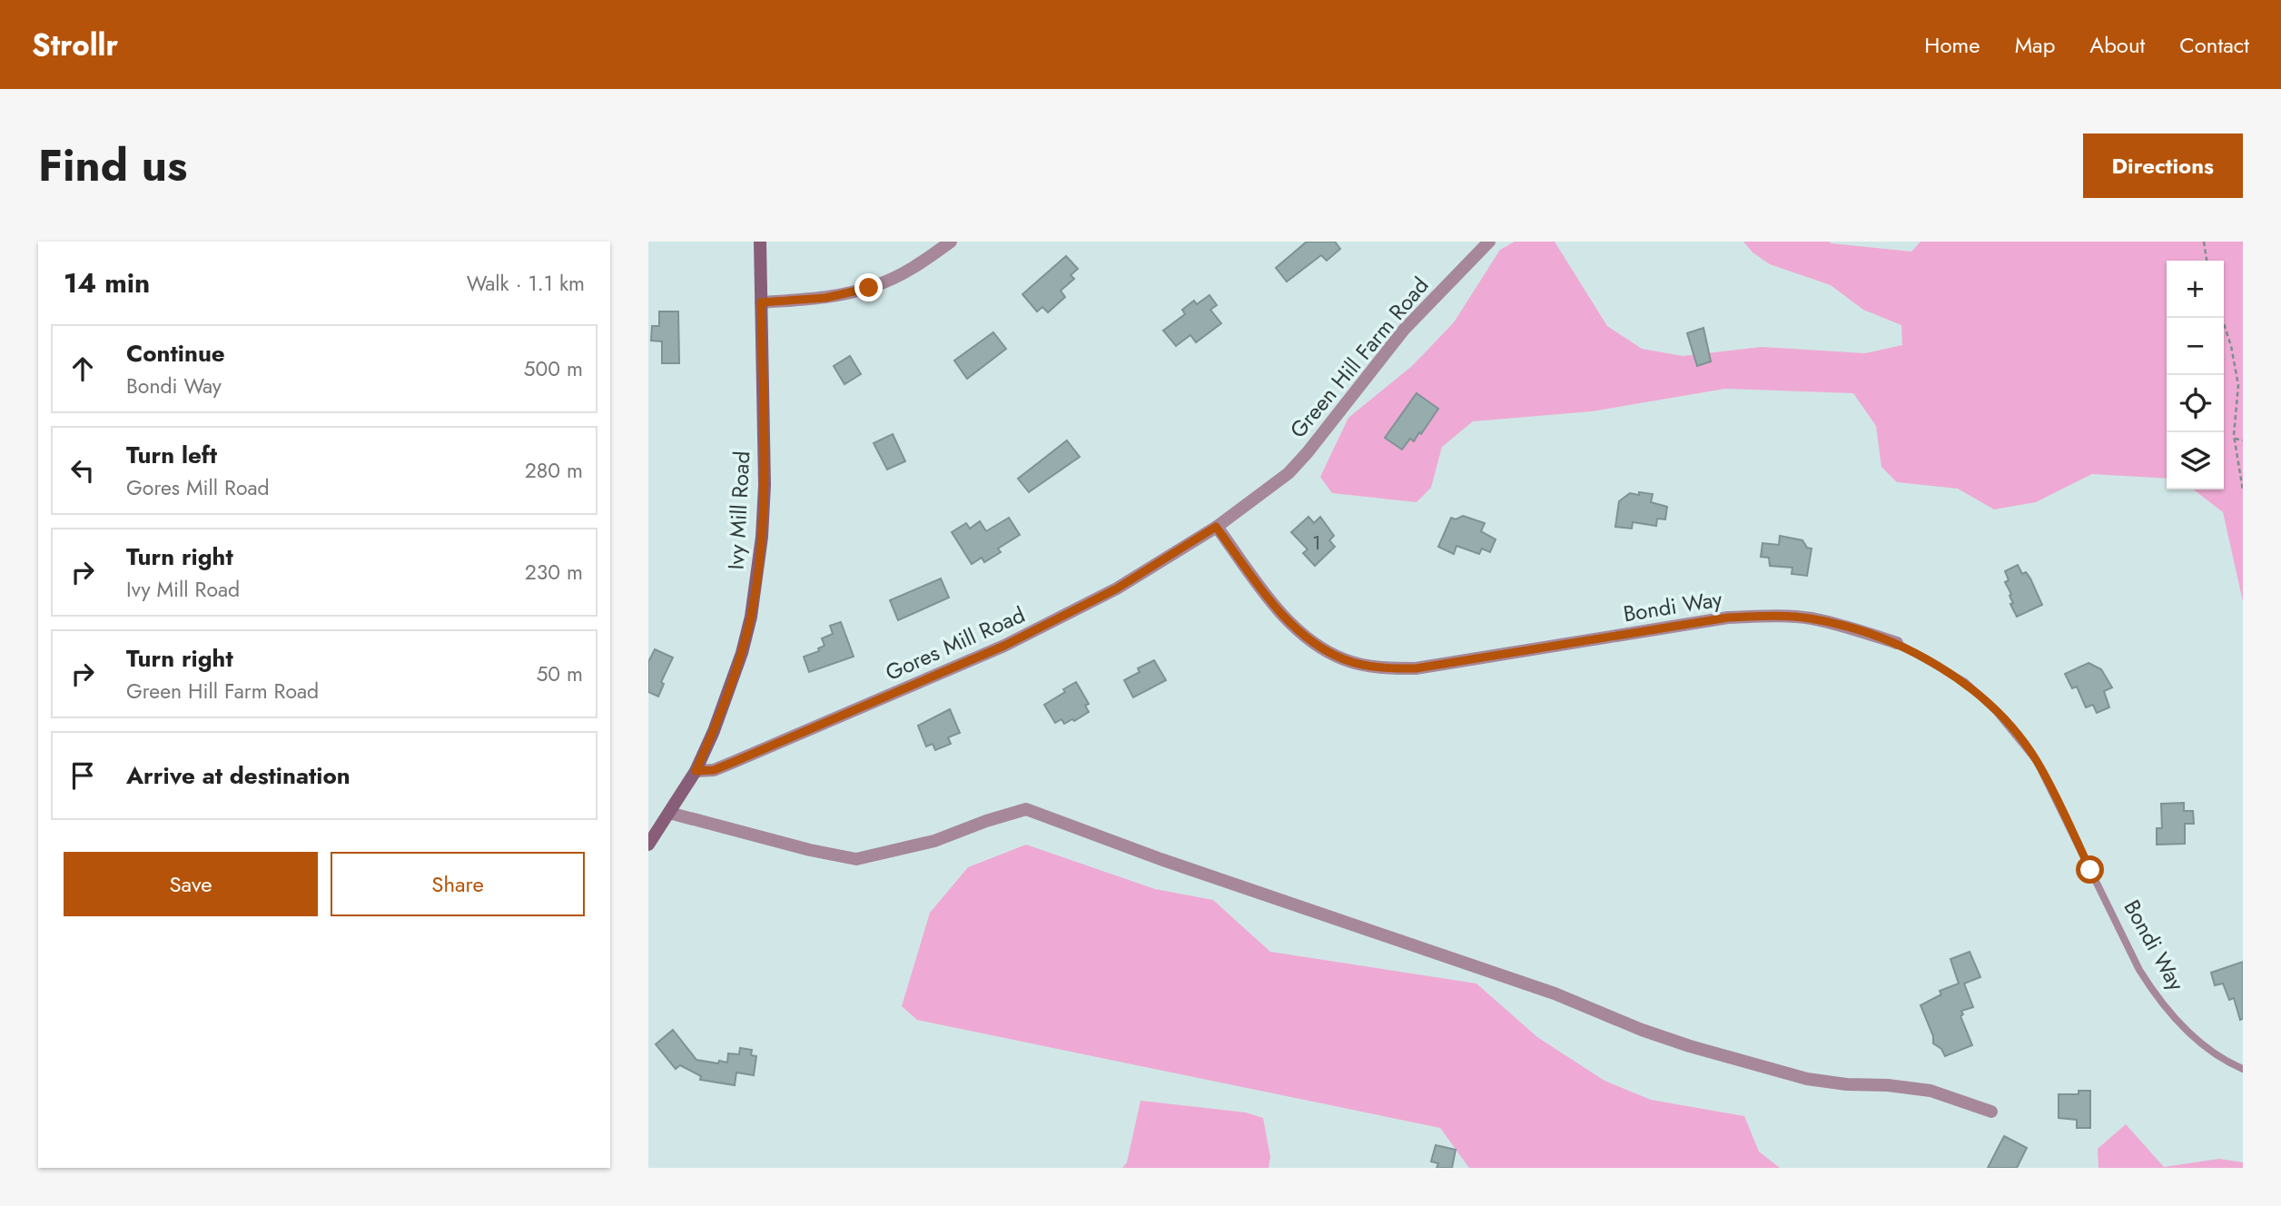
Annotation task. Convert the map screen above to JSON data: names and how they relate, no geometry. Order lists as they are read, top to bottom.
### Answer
{
  "streets": {
    "street": [
      "Green Hill Farm Road",
      "Ivy Mill Road",
      "Bondi Way",
      "Gores Mill Road"
    ]
  },
  "crossings": [
    ["Green Hill Farm Road", "Gores Mill Road"],
    ["Ivy Mill Road", "Gores Mill Road"],
    ["Bondi Way", "Gores Mill Road"]
  ],
  "house_numbers": ["1"],
  "page": {
    "header": "Strollr",
    "nav": [
      "Home",
      "Map",
      "About",
      "Contact"
    ],
    "title": "Find us",
    "buttons": [
      "Directions",
      ["Save", "Share"]
    ],
    "heading": ["14 min", "Walk · 1.1 km"],
    "map_buttons": ["+", "−"],
    "list": [
      ["Continue", "Bondi Way", "500 m"],
      ["Turn left", "Gores Mill Road", "280 m"],
      ["Turn right", "Ivy Mill Road", "230 m"],
      ["Turn right", "Green Hill Farm Road", "50 m"],
      "Arrive at destination"
    ]
  }
}
